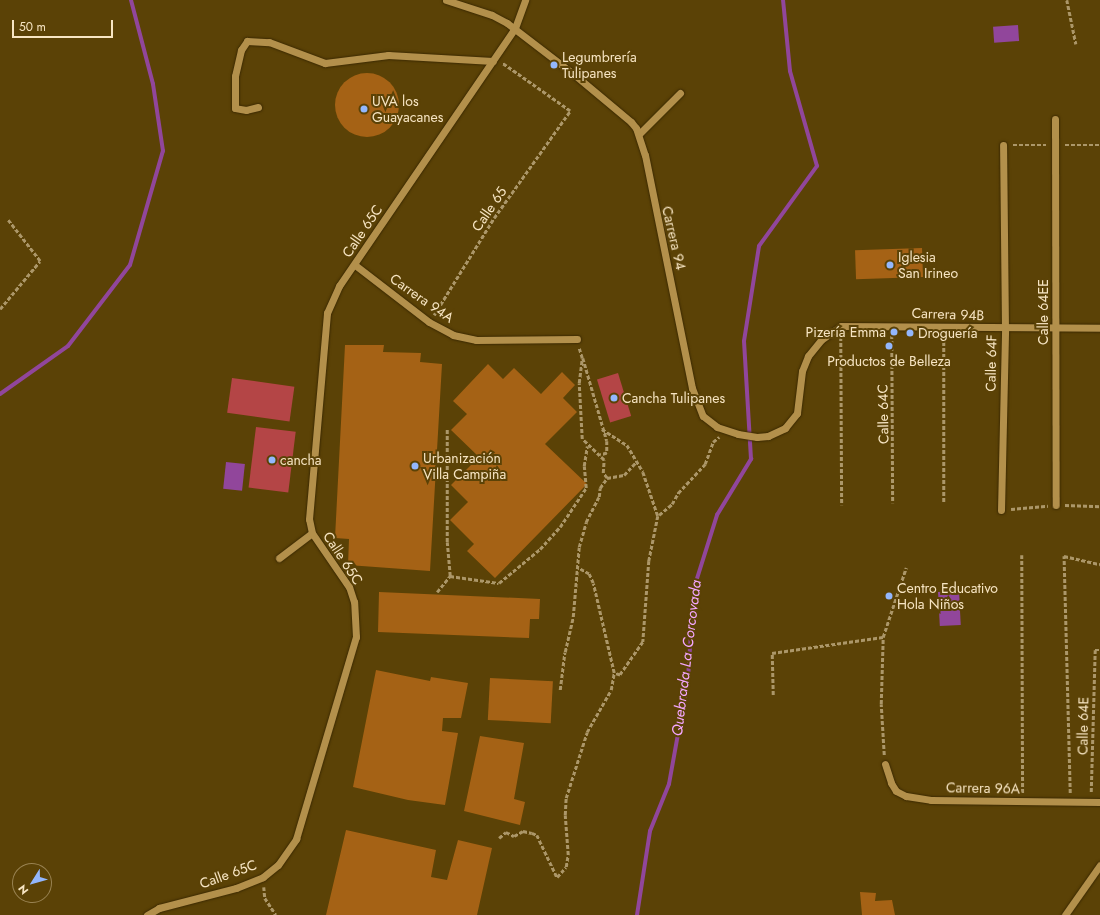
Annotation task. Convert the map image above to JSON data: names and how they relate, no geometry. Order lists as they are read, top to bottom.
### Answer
{
  "streets": {
    "street": [
      "Calle 65C",
      "Carrera 94",
      "Carrera 94A",
      "Calle 64EE",
      "Carrera 94B",
      "Calle 64F",
      "Carrera 96A"
    ],
    "path": ["Calle 65", "Calle 64C", "Calle 64E"]
  },
  "crossings": [
    ["Calle 65", "Calle 65C"],
    ["Calle 65", "Carrera 94A"],
    ["Calle 65C", "Carrera 94"],
    ["Calle 65C", "Carrera 94A"],
    ["Carrera 94", "Carrera 94B"],
    ["Calle 64EE", "Carrera 94B"],
    ["Carrera 94B", "Calle 64F"],
    ["Carrera 94B", "Calle 64C"],
    ["Calle 64E", "Carrera 96A"]
  ],
  "water": ["Quebrada La Corcovada"],
  "places": [
    "Legumbrería Tulipanes",
    "UVA los Guayacanes",
    "Iglesia San Irineo",
    "Pizería Emma",
    "Droguería",
    "Productos de Belleza",
    "Cancha Tulipanes",
    "cancha",
    "Urbanización Villa Campiña",
    "Centro Educativo Hola Niños"
  ],
  "scale_bar": "50 m",
  "north": "bottom left"
}
